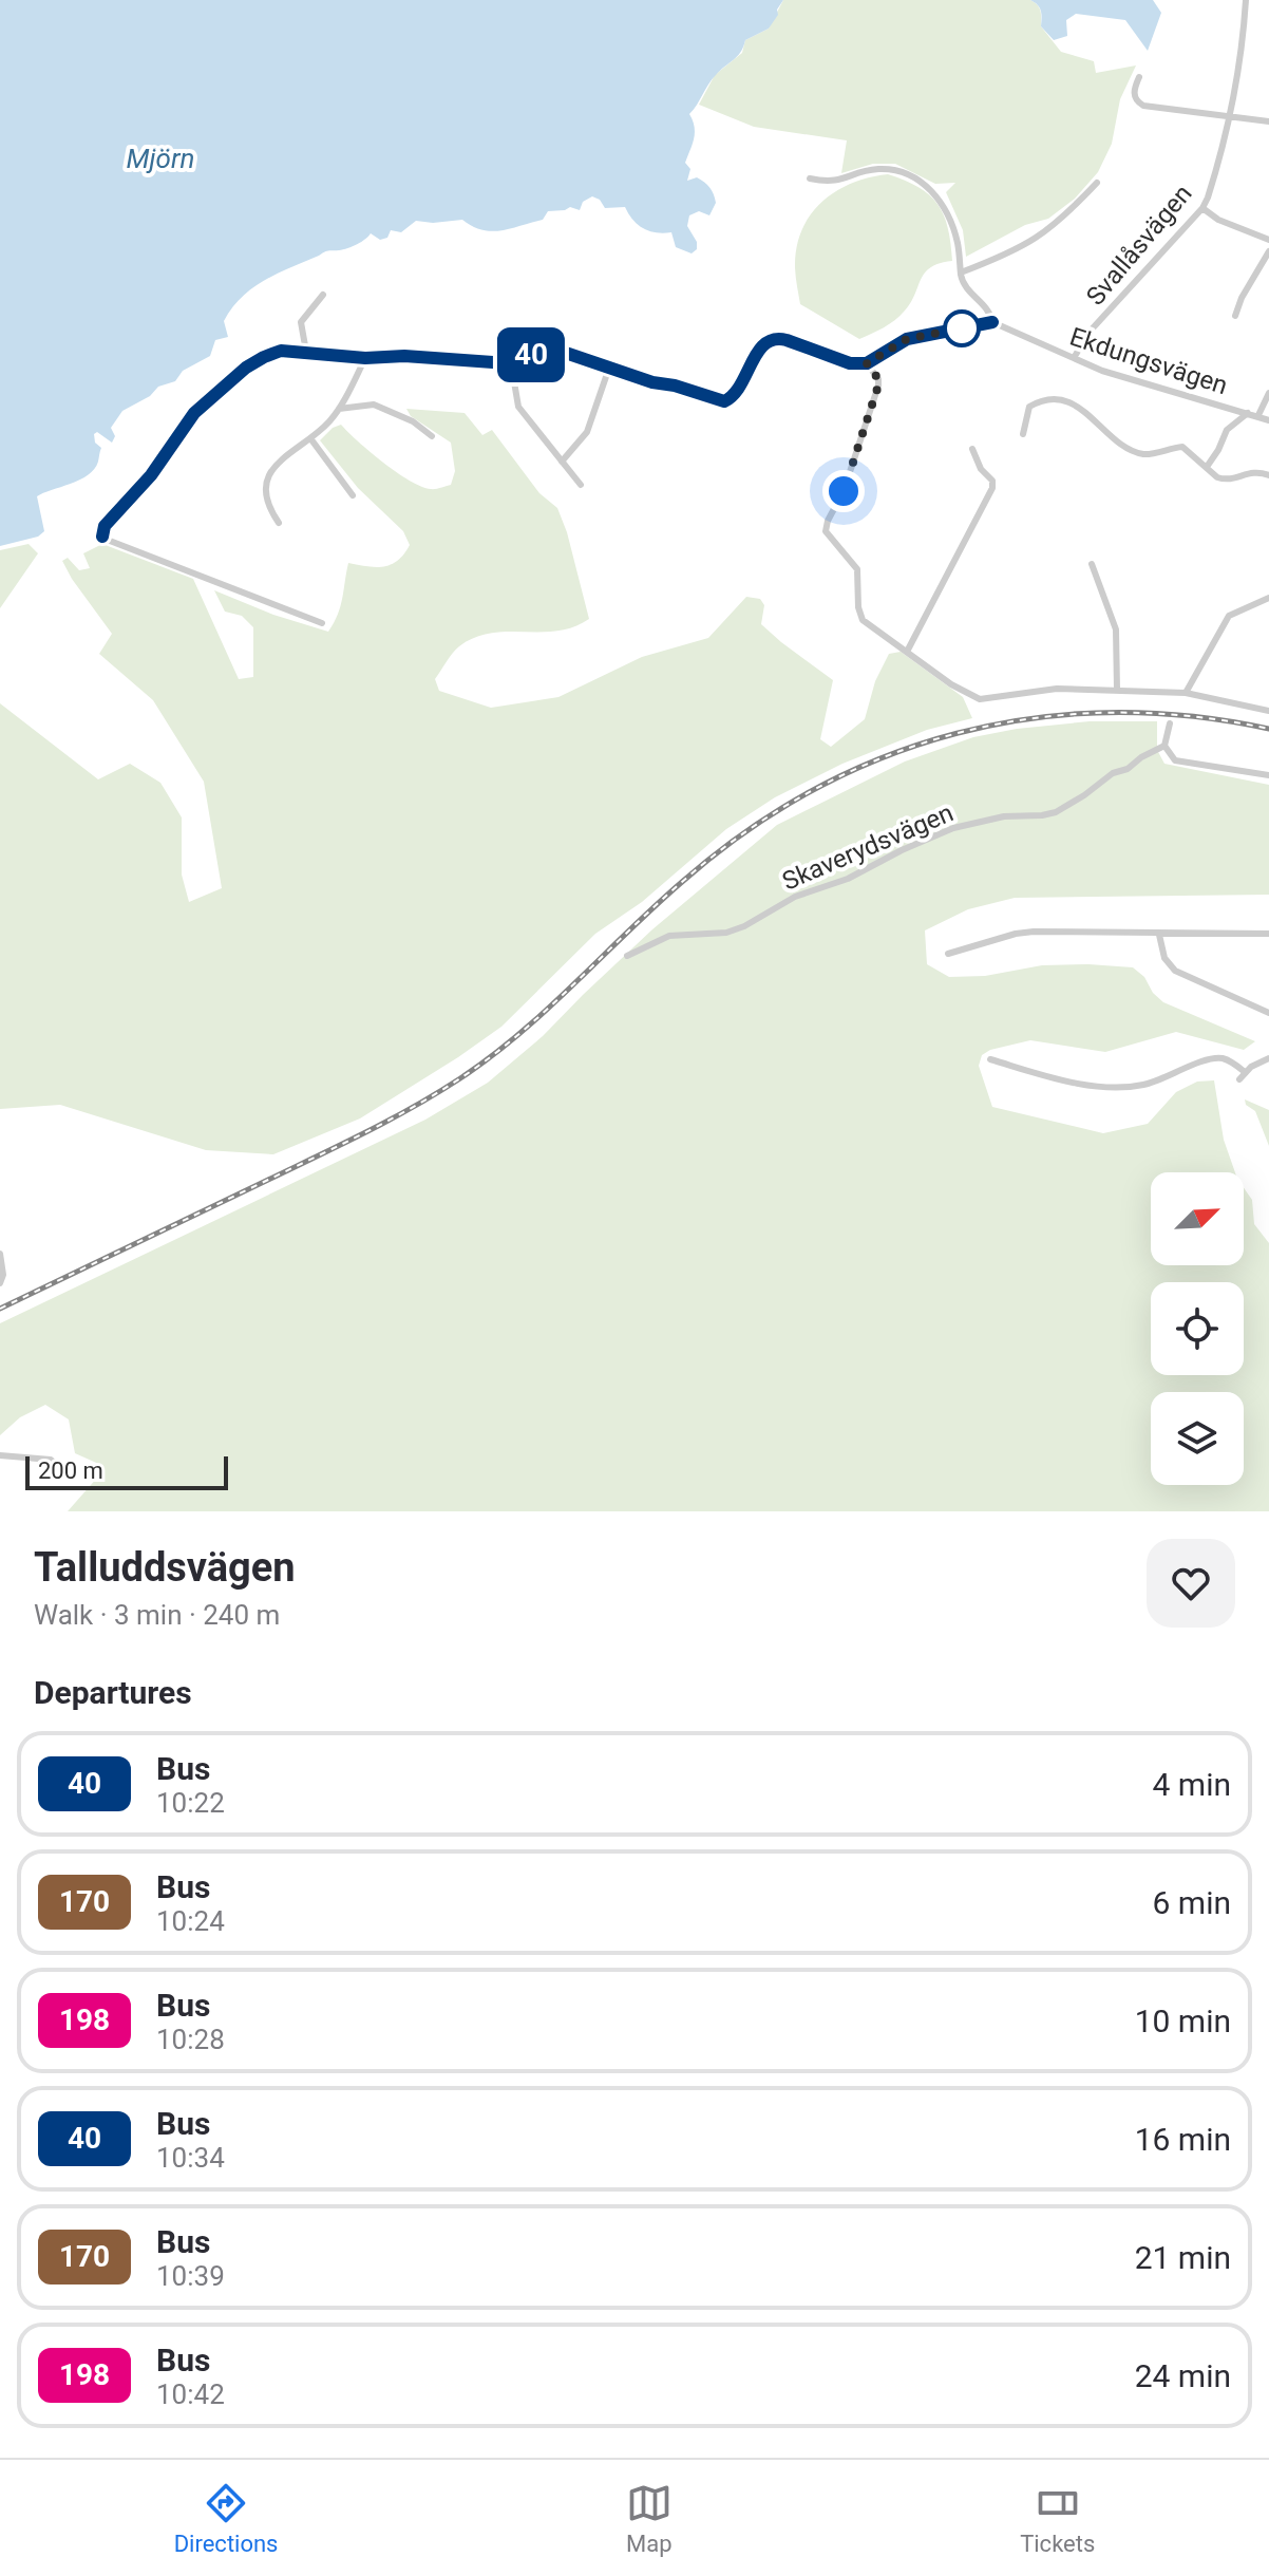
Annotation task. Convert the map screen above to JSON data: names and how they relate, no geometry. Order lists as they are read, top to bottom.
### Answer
{
  "streets": {
    "street": ["Svallåsvägen", "Ekdungsvägen", "Skaverydsvägen"]
  },
  "crossings": [
    ["Svallåsvägen", "Ekdungsvägen"]
  ],
  "water": ["Mjörn"],
  "lines": ["bus line 40"],
  "scale_bar": "200 m",
  "north": "top right",
  "page": {
    "on_map": "40",
    "scale": "200 m",
    "heading": [
      ["Talluddsvägen", "Walk · 3 min · 240 m"],
      "Departures"
    ],
    "list": [
      {
        "mark": "40",
        "name": "Bus",
        "note": "10:22",
        "value": "4 min"
      },
      {
        "mark": "170",
        "name": "Bus",
        "note": "10:24",
        "value": "6 min"
      },
      {
        "mark": "198",
        "name": "Bus",
        "note": "10:28",
        "value": "10 min"
      },
      {
        "mark": "40",
        "name": "Bus",
        "note": "10:34",
        "value": "16 min"
      },
      {
        "mark": "170",
        "name": "Bus",
        "note": "10:39",
        "value": "21 min"
      },
      {
        "mark": "198",
        "name": "Bus",
        "note": "10:42",
        "value": "24 min"
      }
    ],
    "tabs": ["Directions", "Map", "Tickets"]
  }
}
